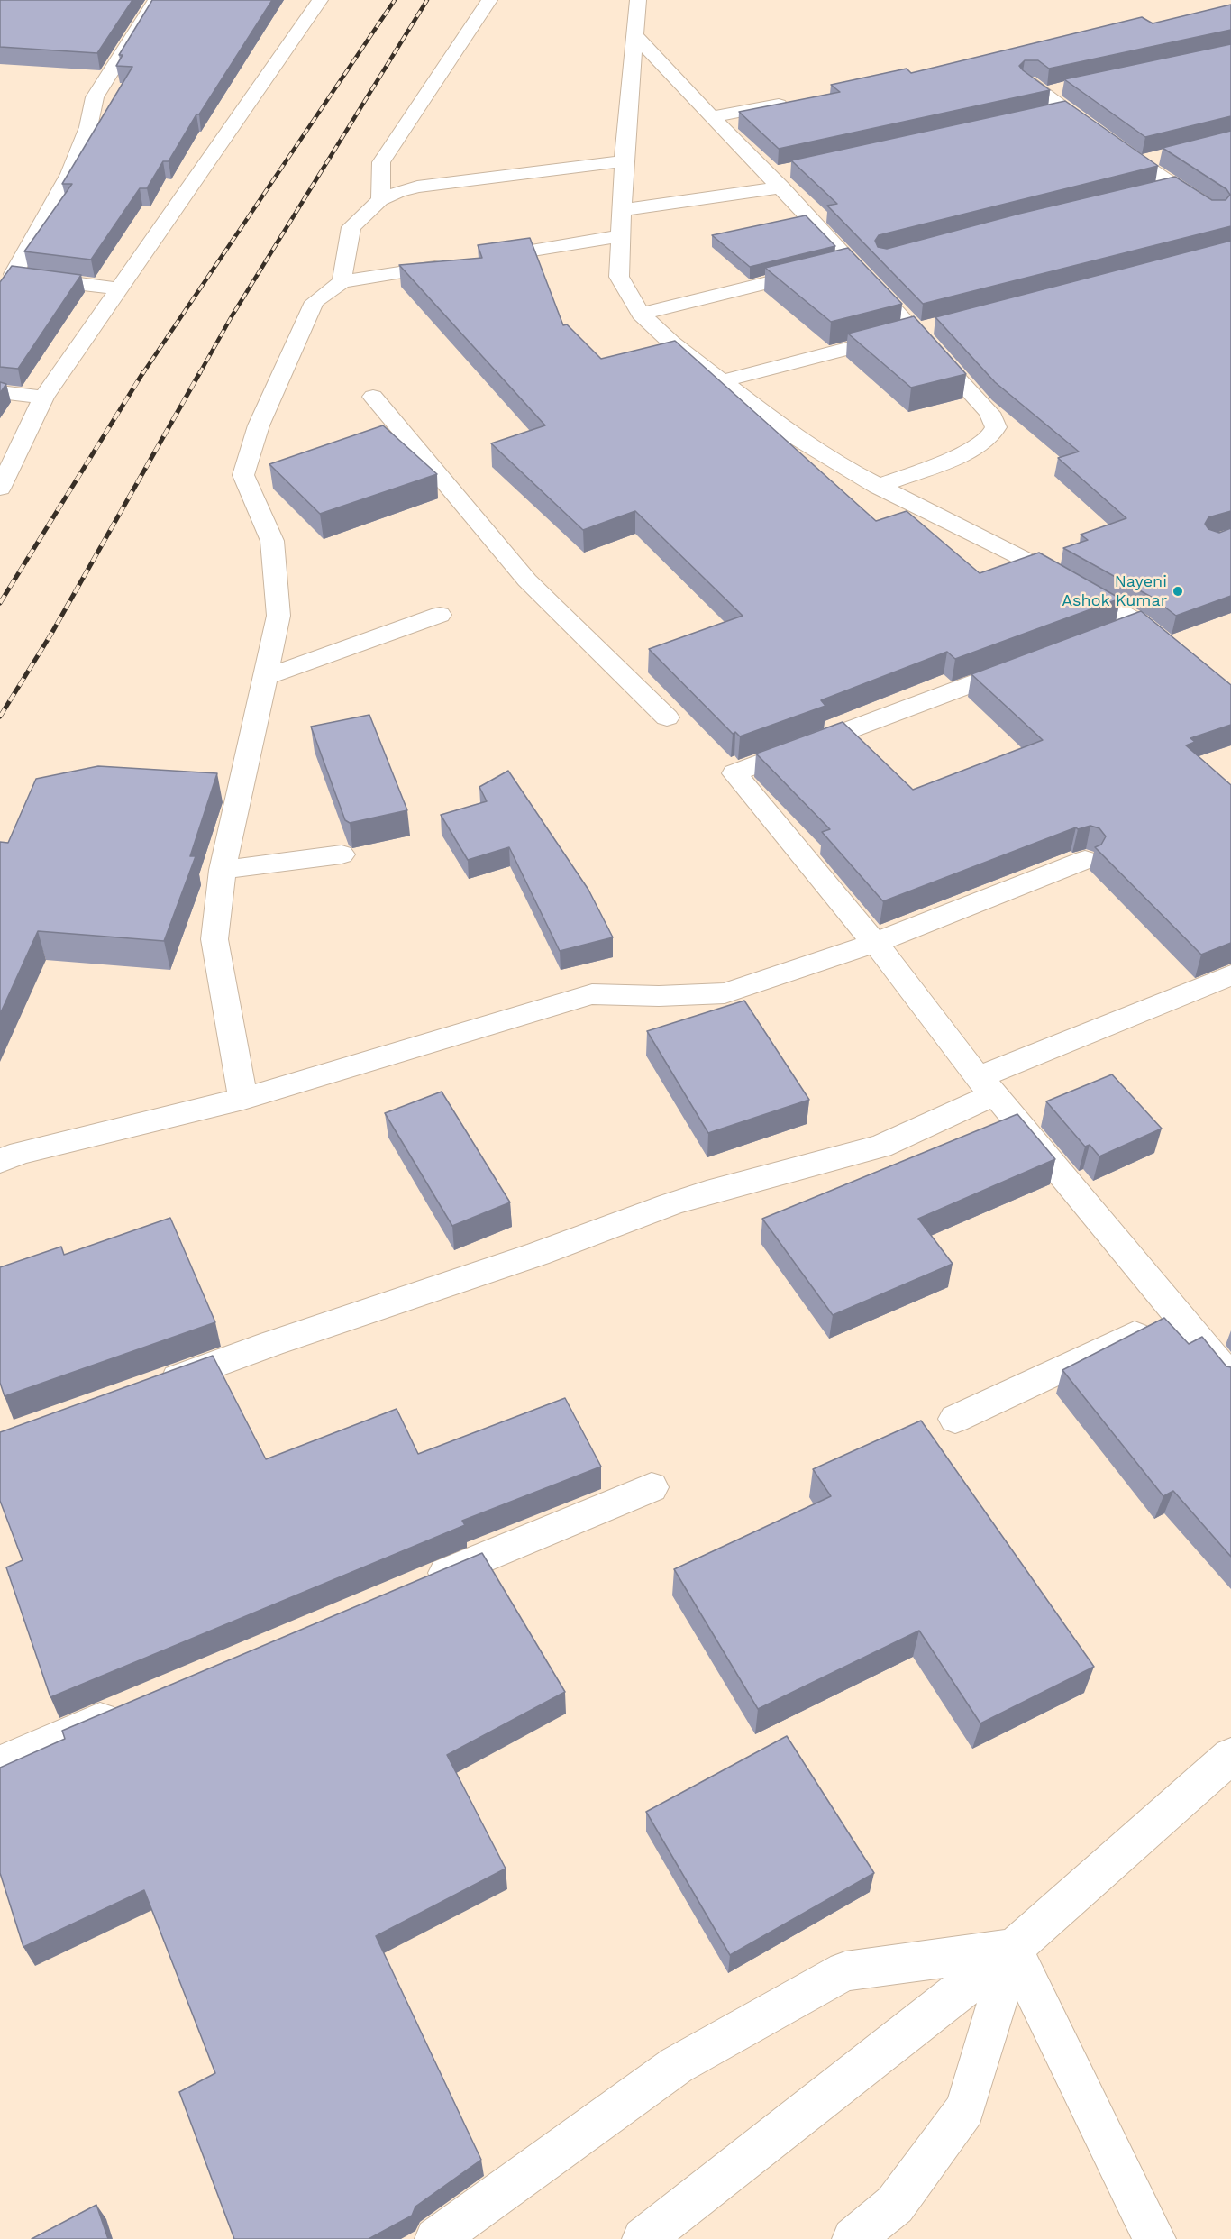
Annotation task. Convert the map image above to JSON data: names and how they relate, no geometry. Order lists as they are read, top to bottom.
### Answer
{
  "places": ["Nayeni Ashok Kumar"]
}
